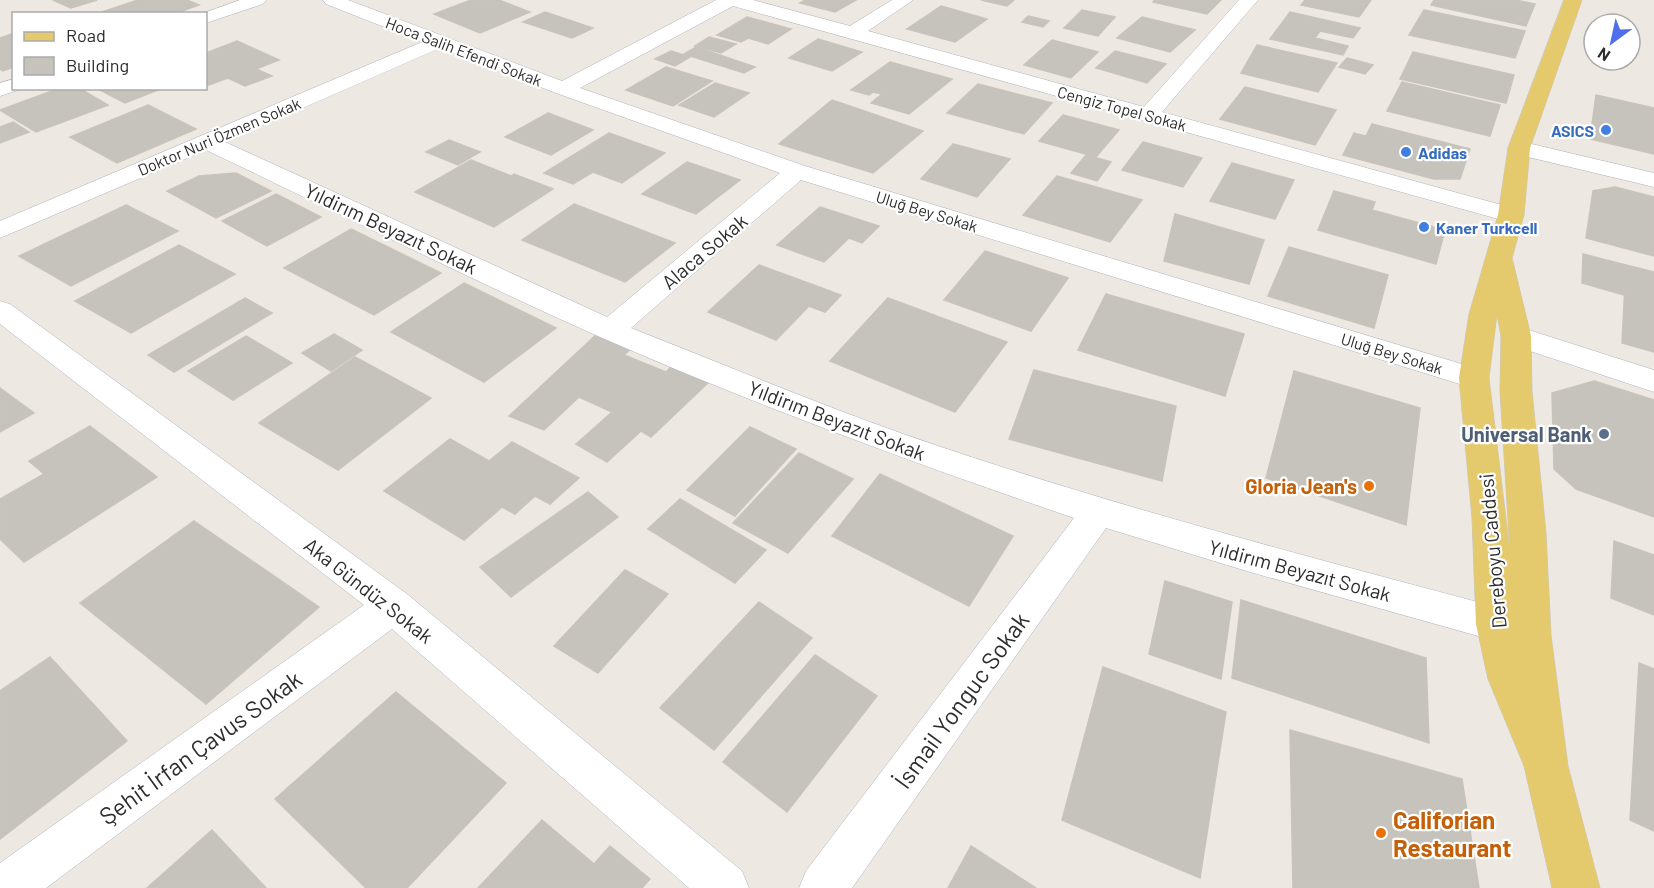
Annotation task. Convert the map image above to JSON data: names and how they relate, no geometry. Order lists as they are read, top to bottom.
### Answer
{
  "streets": {
    "main road": ["Dereboyu Caddesi"],
    "street": [
      "Hoca Salih Efendi Sokak",
      "Cengiz Topel Sokak",
      "Doktor Nuri Özmen Sokak",
      "Uluğ Bey Sokak",
      "Yıldirım Beyazıt Sokak",
      "Alaca Sokak",
      "Aka Gündüz Sokak",
      "İsmail Yonguc Sokak",
      "Şehit İrfan Çavus Sokak"
    ]
  },
  "crossings": [
    ["Hoca Salih Efendi Sokak", "Doktor Nuri Özmen Sokak"],
    ["Hoca Salih Efendi Sokak", "Uluğ Bey Sokak"],
    ["Cengiz Topel Sokak", "Dereboyu Caddesi"],
    ["Doktor Nuri Özmen Sokak", "Yıldirım Beyazıt Sokak"],
    ["Uluğ Bey Sokak", "Alaca Sokak"],
    ["Uluğ Bey Sokak", "Dereboyu Caddesi"],
    ["Yıldirım Beyazıt Sokak", "Alaca Sokak"],
    ["Yıldirım Beyazıt Sokak", "Dereboyu Caddesi"],
    ["Yıldirım Beyazıt Sokak", "İsmail Yonguc Sokak"],
    ["Aka Gündüz Sokak", "Şehit İrfan Çavus Sokak"]
  ],
  "places": [
    "ASICS",
    "Adidas",
    "Kaner Turkcell",
    "Universal Bank",
    "Gloria Jean's",
    "Califorian Restaurant"
  ],
  "legend": ["Road", "Building"],
  "north": "bottom left"
}
